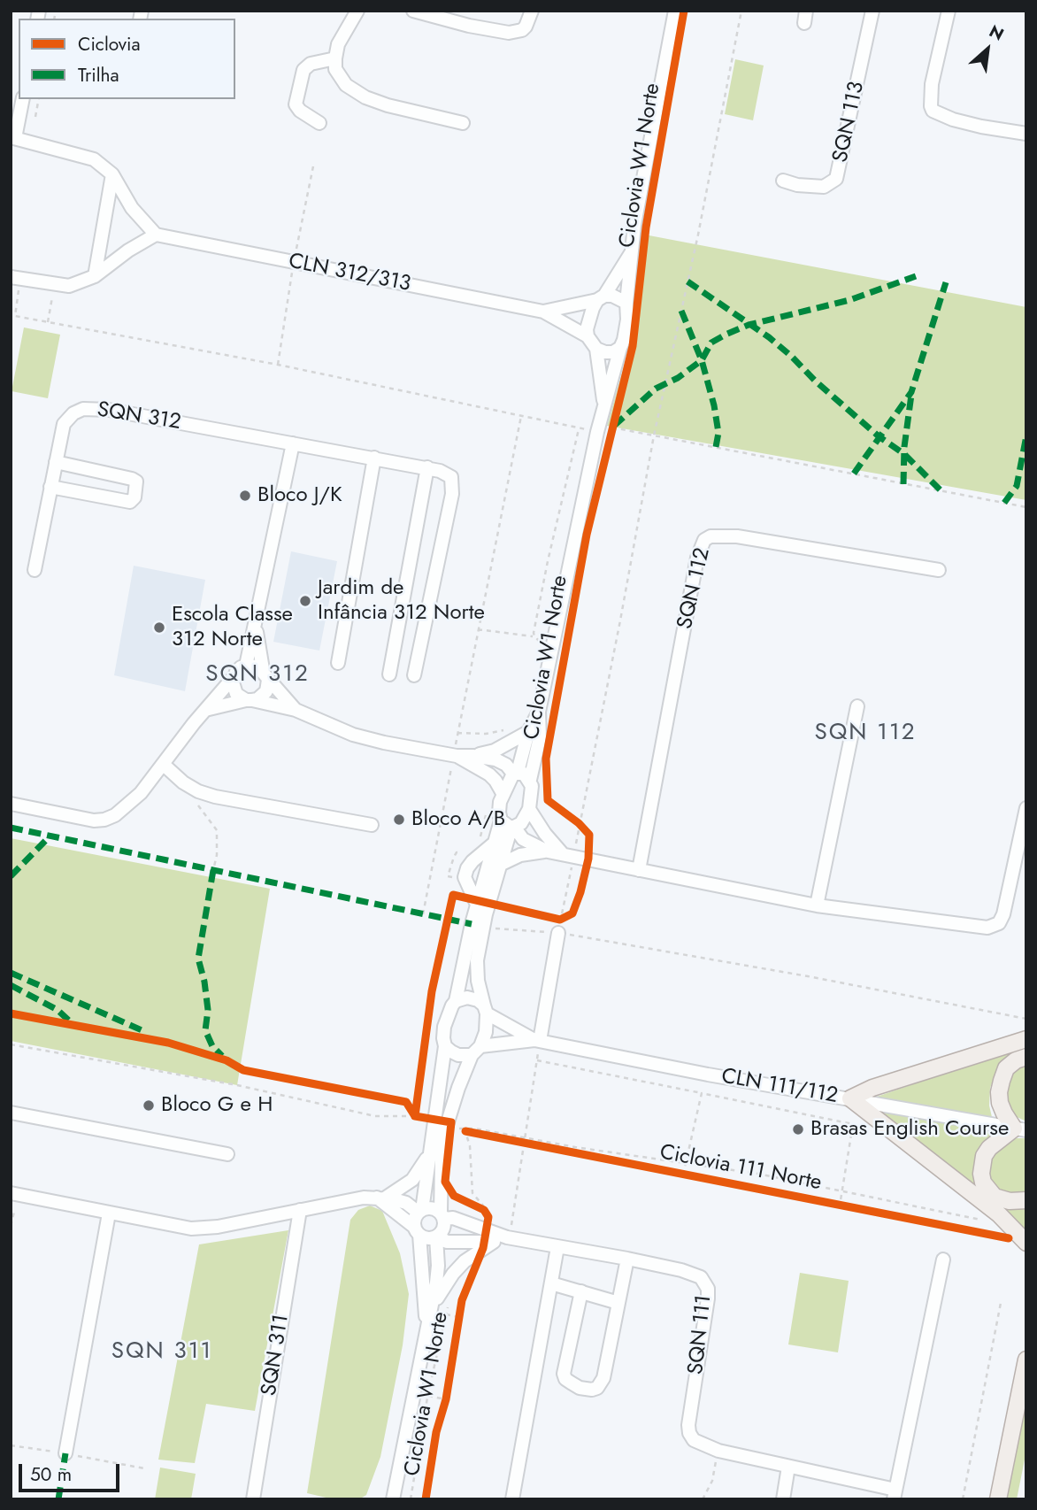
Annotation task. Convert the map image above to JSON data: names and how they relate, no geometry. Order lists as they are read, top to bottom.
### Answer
{
  "streets": {
    "street": [
      "SQN 113",
      "CLN 312/313",
      "SQN 312",
      "SQN 112",
      "CLN 111/112",
      "SQN 111",
      "SQN 311"
    ],
    "cycle path": ["Ciclovia W1 Norte", "Ciclovia 111 Norte"]
  },
  "districts": ["SQN 312", "SQN 112", "SQN 311"],
  "places": [
    "Bloco J/K",
    "Jardim de Infância 312 Norte",
    "Escola Classe 312 Norte",
    "Bloco A/B",
    "Bloco G e H",
    "Brasas English Course"
  ],
  "legend": ["Ciclovia", "Trilha"],
  "scale_bar": "50 m",
  "north": "top right"
}
